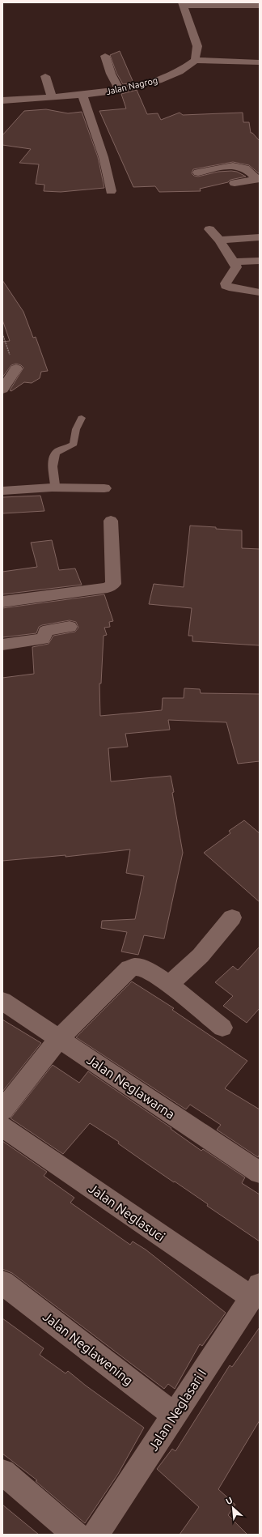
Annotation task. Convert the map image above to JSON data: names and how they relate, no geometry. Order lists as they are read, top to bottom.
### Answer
{
  "streets": {
    "street": [
      "Jalan Nagrog",
      "Jalan Neglawarna",
      "Jalan Neglasuci",
      "Jalan Neglawening",
      "Jalan Neglasari I"
    ]
  },
  "crossings": [
    ["Jalan Neglasuci", "Jalan Neglasari I"],
    ["Jalan Neglawening", "Jalan Neglasari I"]
  ],
  "north": "top left"
}
